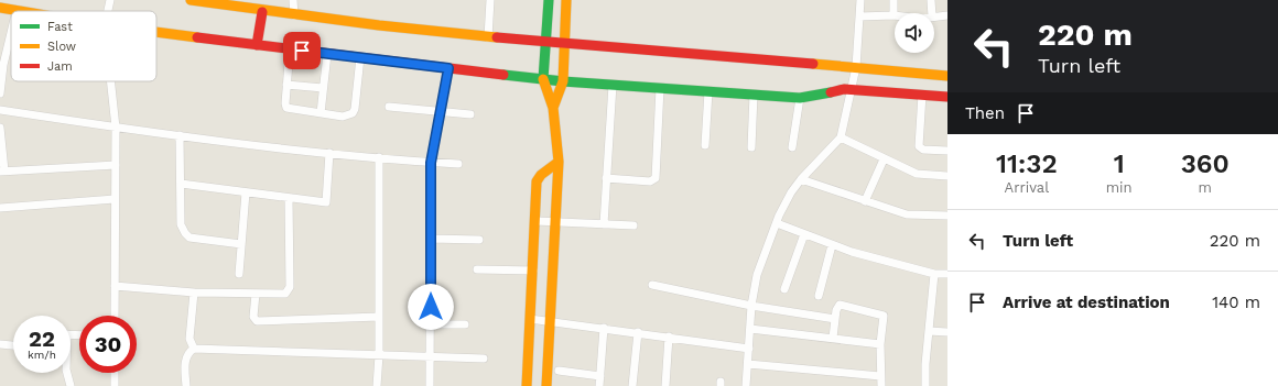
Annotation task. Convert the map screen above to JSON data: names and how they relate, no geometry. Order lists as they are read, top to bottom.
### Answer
{
  "legend": ["Fast", "Slow", "Jam"],
  "page": {
    "turn": ["220 m", "Turn left"],
    "then": "Then",
    "eta": [
      "11:32",
      "Arrival",
      "1",
      "min",
      "360",
      "m"
    ],
    "list": [
      {
        "name": "Turn left",
        "value": "220 m"
      },
      {
        "name": "Arrive at destination",
        "value": "140 m"
      }
    ],
    "speed": "22 km/h",
    "limit": "30"
  }
}
